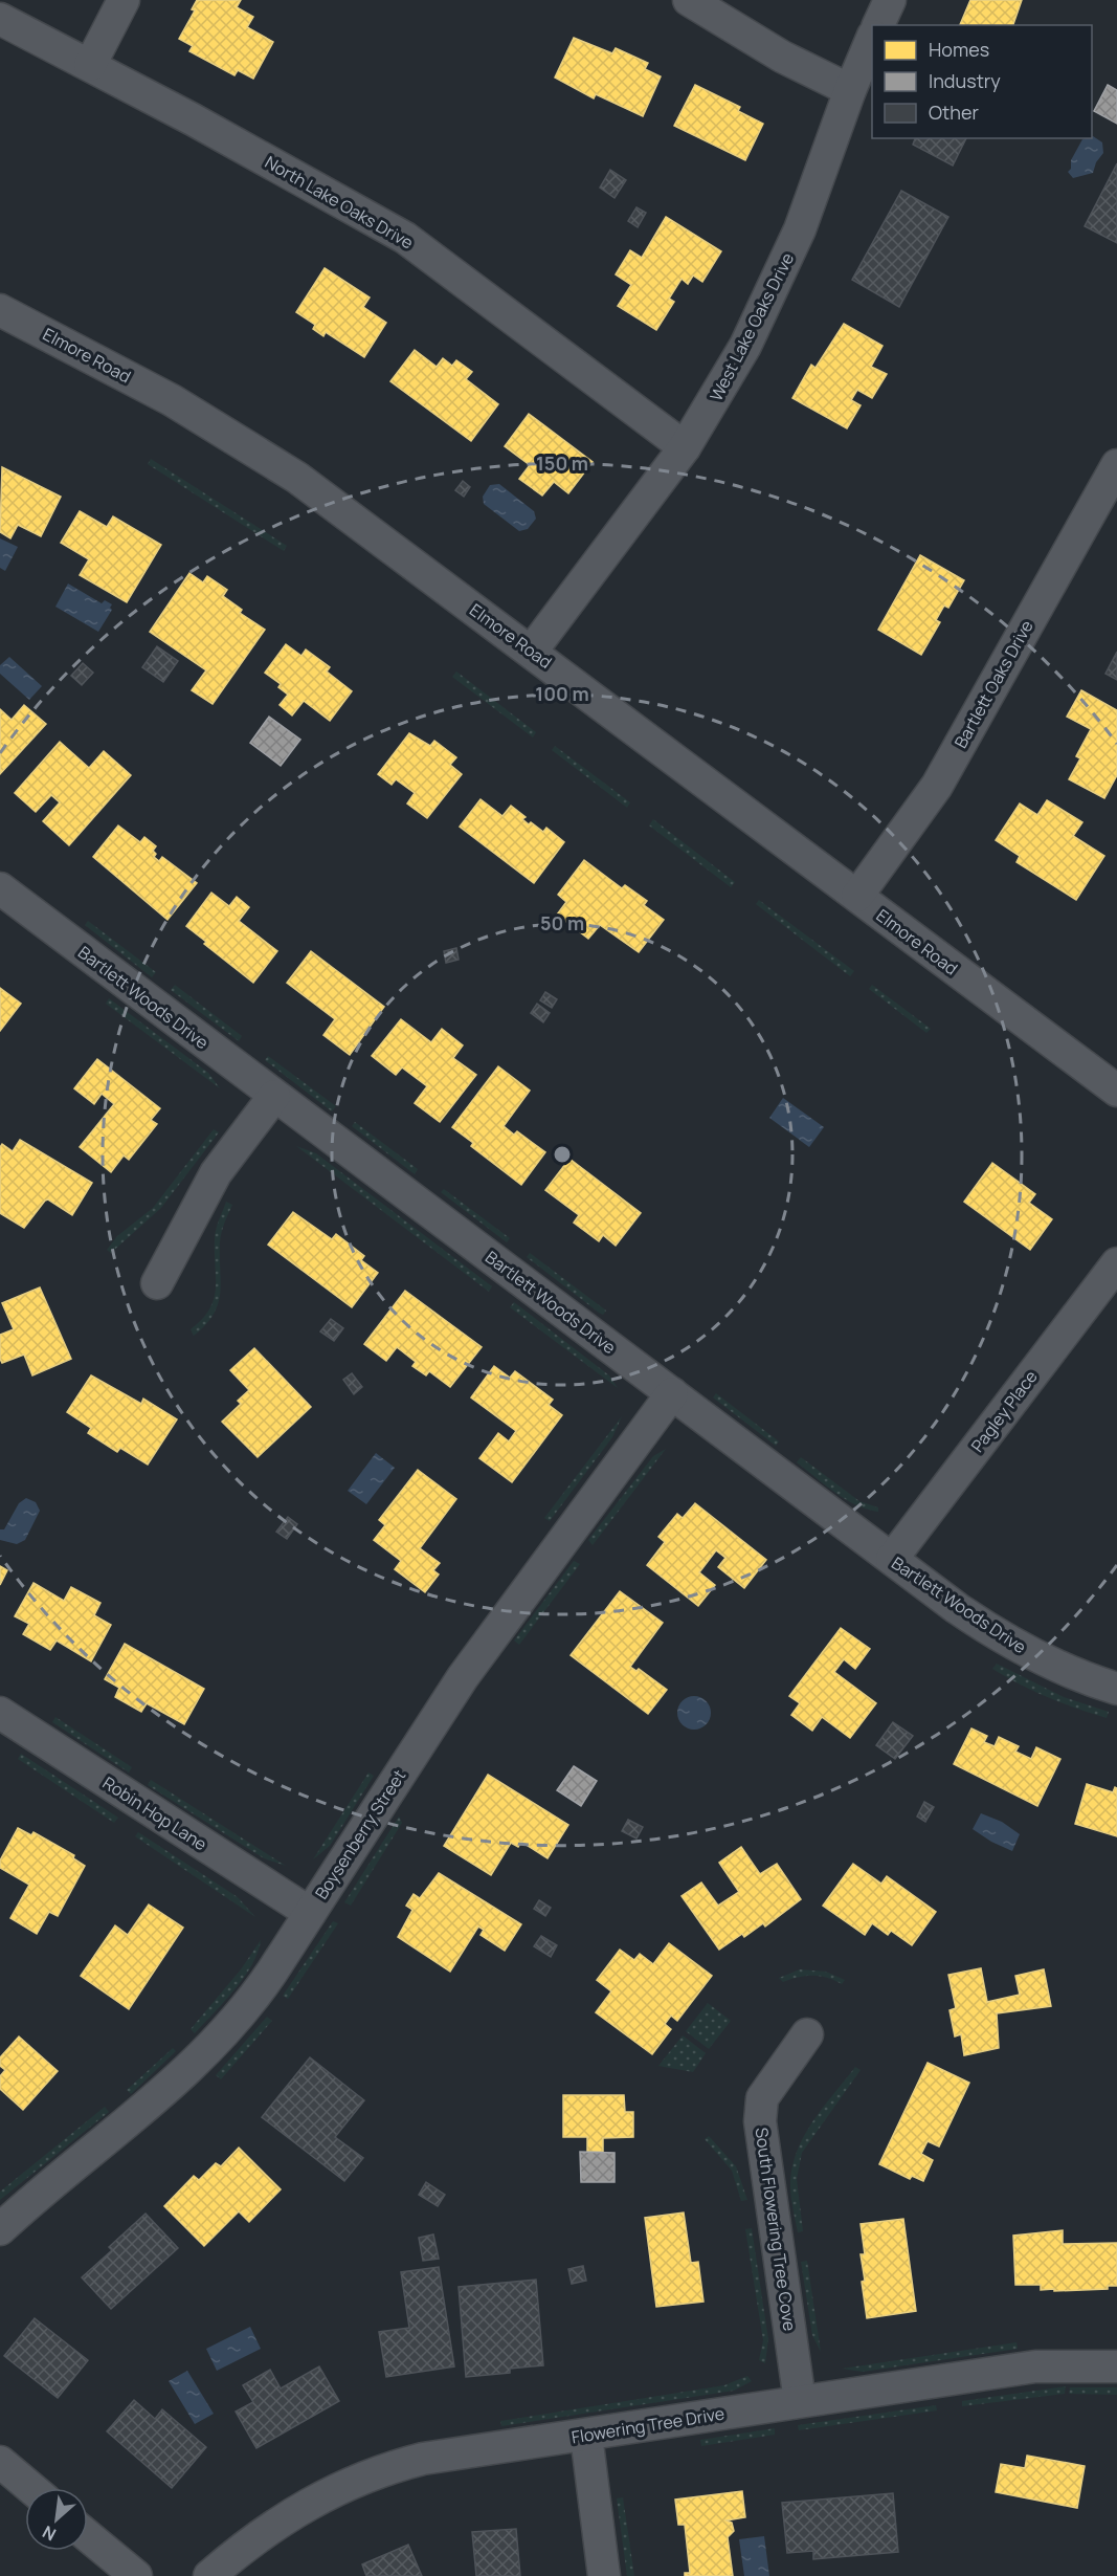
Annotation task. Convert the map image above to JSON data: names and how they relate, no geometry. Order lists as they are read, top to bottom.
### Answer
{
  "streets": {
    "street": [
      "North Lake Oaks Drive",
      "West Lake Oaks Drive",
      "Elmore Road",
      "Bartlett Oaks Drive",
      "Bartlett Woods Drive",
      "Pagley Place",
      "Robin Hop Lane",
      "Boysenberry Street",
      "South Flowering Tree Cove",
      "Flowering Tree Drive"
    ]
  },
  "crossings": [
    ["North Lake Oaks Drive", "West Lake Oaks Drive"],
    ["West Lake Oaks Drive", "Elmore Road"],
    ["Elmore Road", "Bartlett Oaks Drive"],
    ["Bartlett Woods Drive", "Pagley Place"],
    ["Bartlett Woods Drive", "Boysenberry Street"],
    ["Robin Hop Lane", "Boysenberry Street"],
    ["South Flowering Tree Cove", "Flowering Tree Drive"]
  ],
  "legend": ["Homes", "Industry", "Other"],
  "north": "bottom left",
  "rings": ["150 m", "100 m", "50 m"]
}
